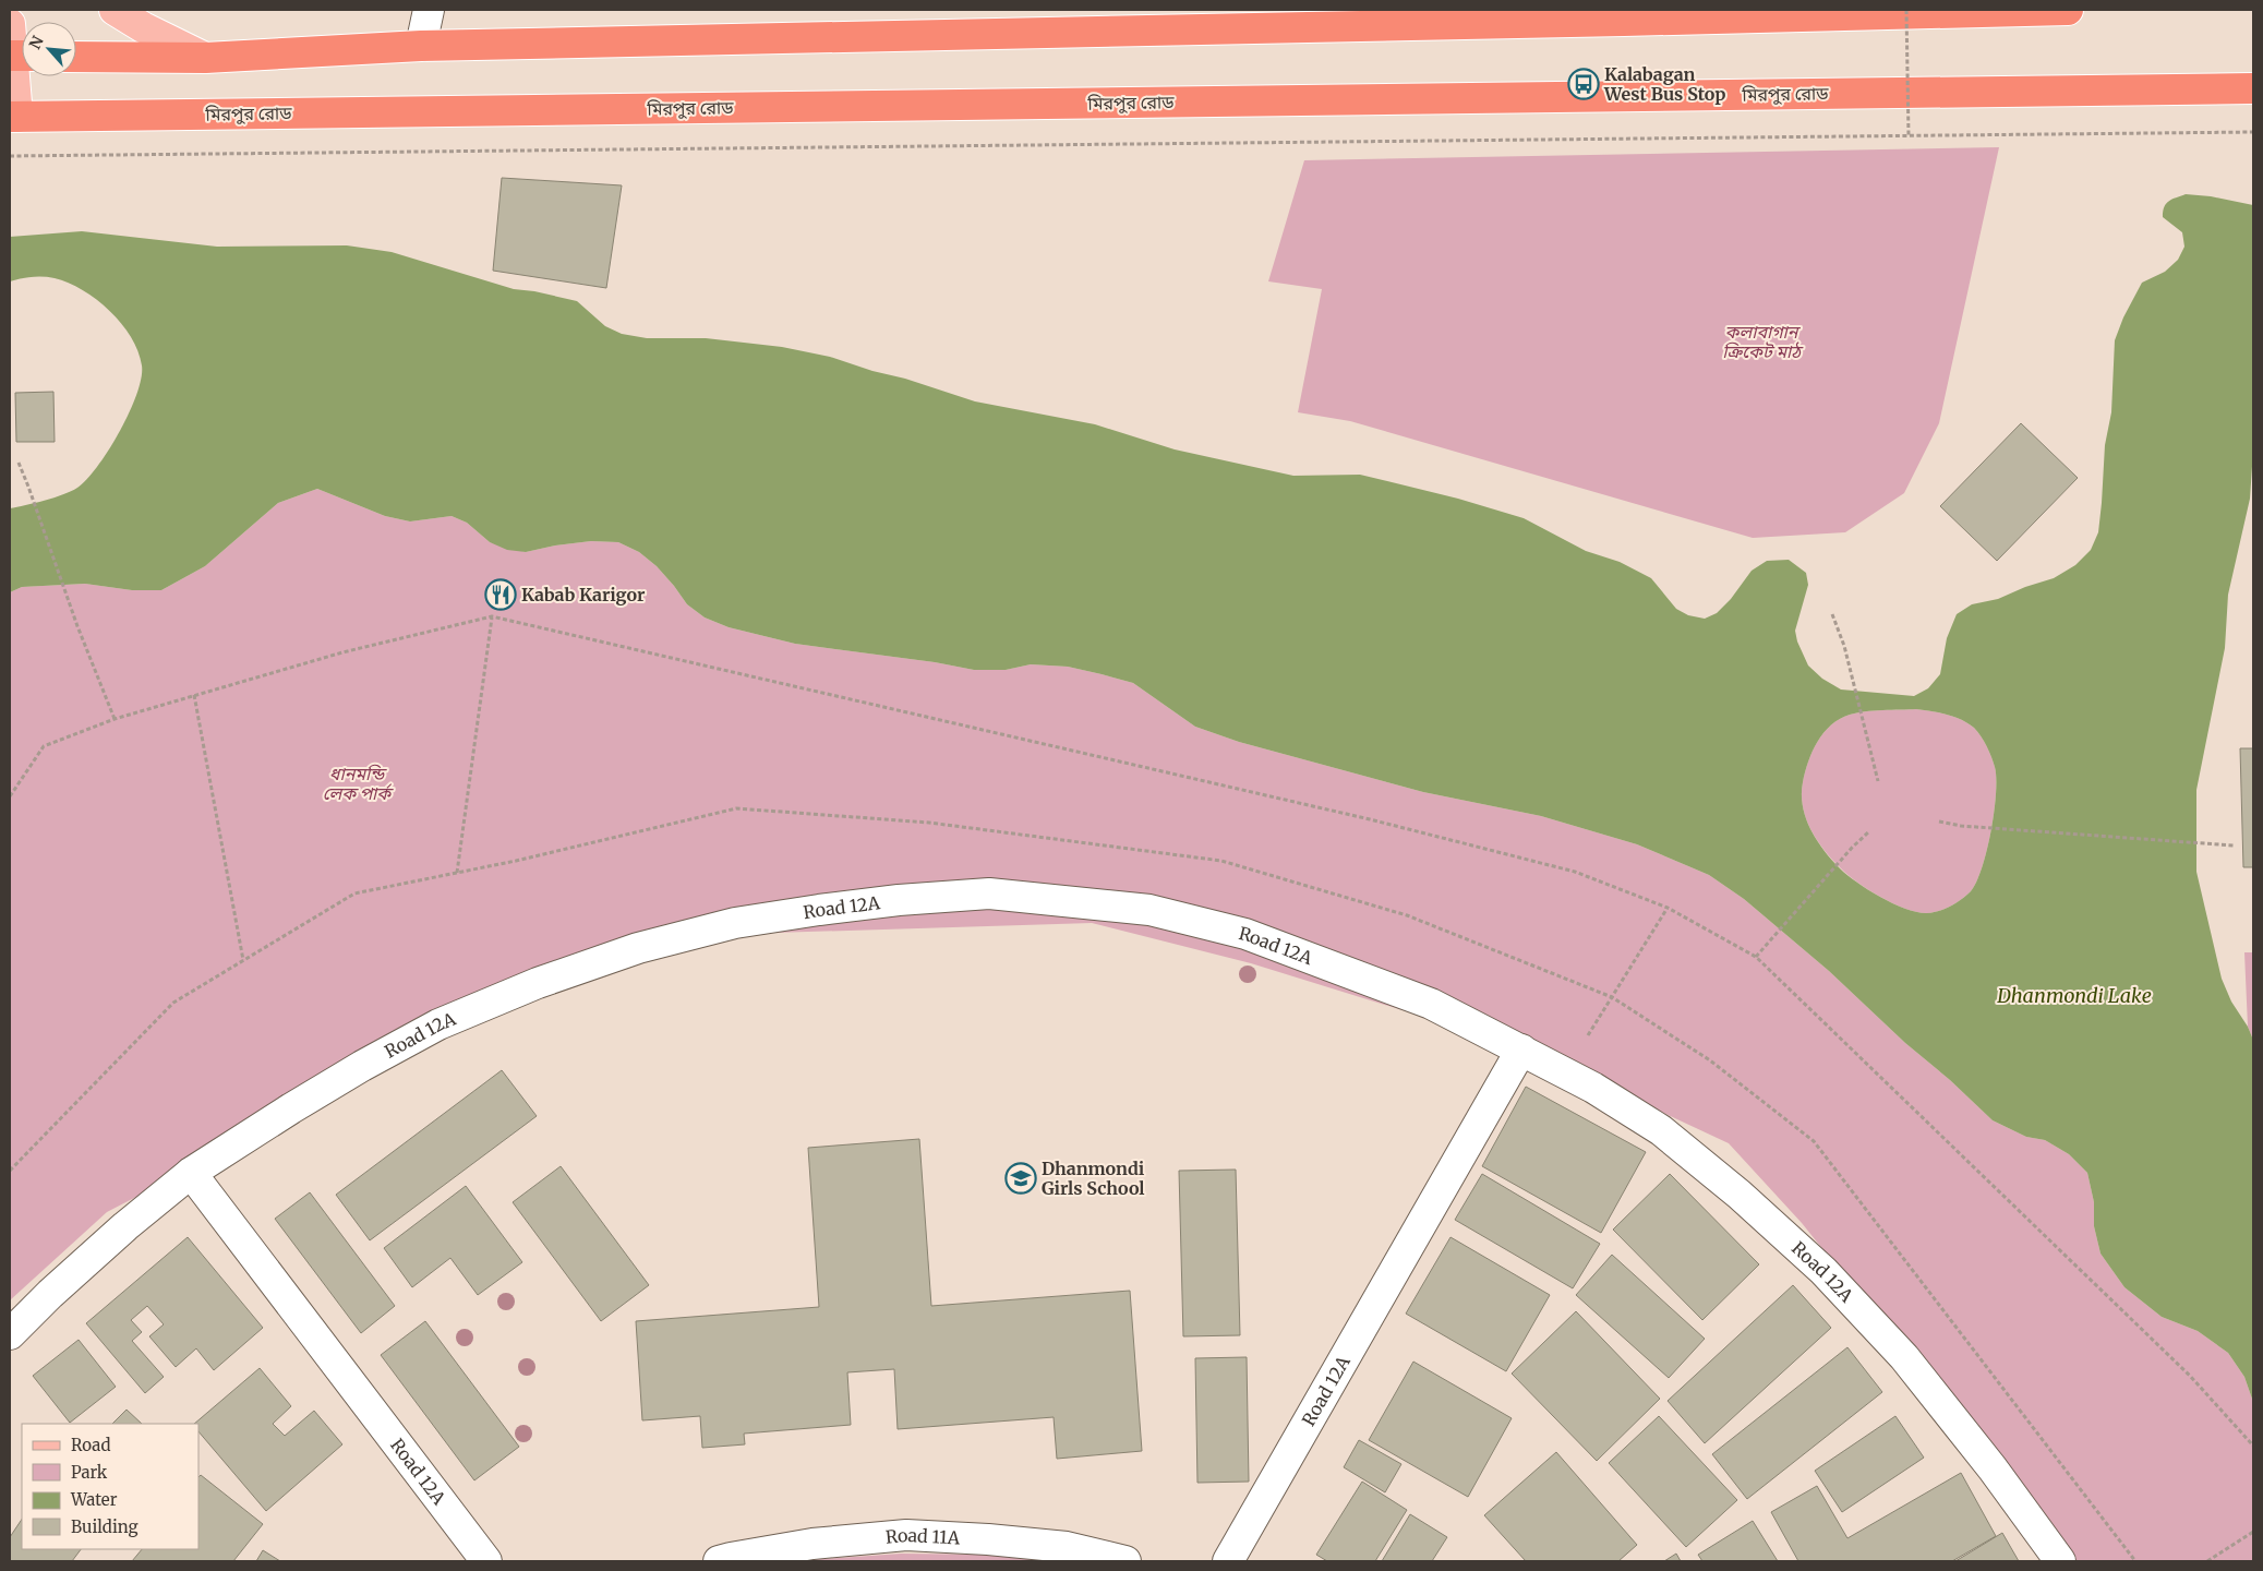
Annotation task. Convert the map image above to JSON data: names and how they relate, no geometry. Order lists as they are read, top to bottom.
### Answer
{
  "streets": {
    "highway": ["মিরপুর রোড"],
    "street": ["Road 12A", "Road 11A"]
  },
  "water": ["Dhanmondi Lake"],
  "parks": ["কলাবাগান ক্রিকেট মাঠ", "ধানমন্ডি লেক পার্ক"],
  "places": {
    "bus stop": ["Kalabagan West Bus Stop"],
    "restaurant": ["Kabab Karigor"],
    "school or university": ["Dhanmondi Girls School"]
  },
  "legend": [
    "Road",
    "Park",
    "Water",
    "Building"
  ],
  "north": "top left"
}
